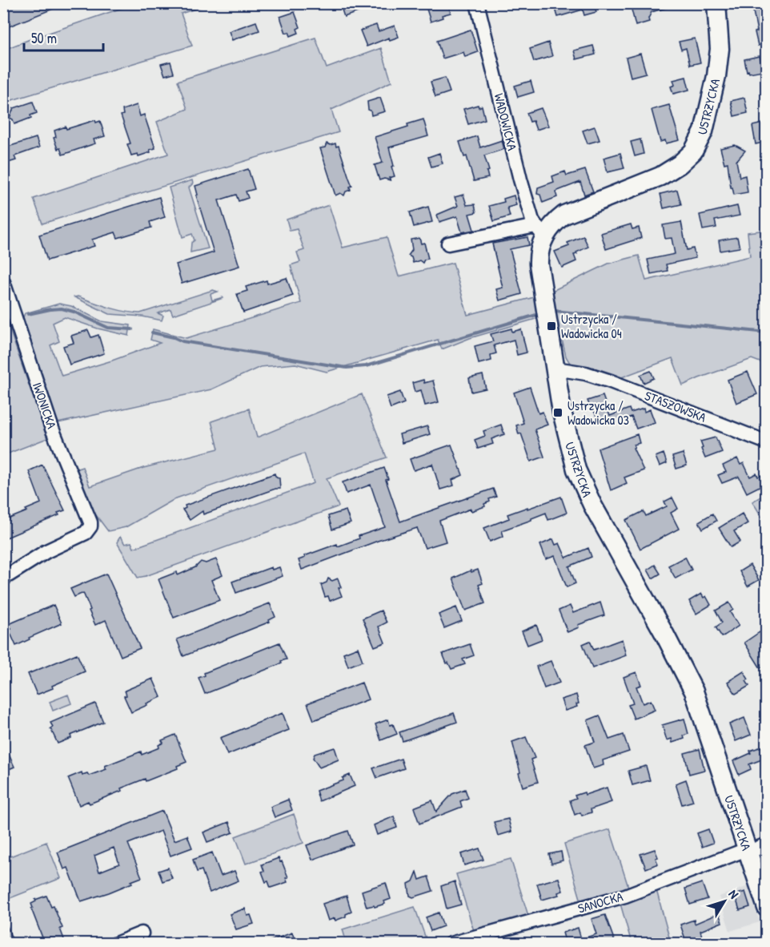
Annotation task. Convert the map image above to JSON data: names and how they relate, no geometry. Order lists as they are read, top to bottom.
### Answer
{
  "streets": {
    "street": [
      "USTRZYCKA",
      "WADOWICKA",
      "IWONICKA",
      "STASZOWSKA",
      "SANOCKA"
    ]
  },
  "crossings": [
    ["USTRZYCKA", "WADOWICKA"],
    ["USTRZYCKA", "STASZOWSKA"],
    ["USTRZYCKA", "SANOCKA"]
  ],
  "places": {
    "transit": ["Ustrzycka / Wadowicka 04", "Ustrzycka / Wadowicka 03"]
  },
  "scale_bar": "50 m",
  "north": "top right"
}
